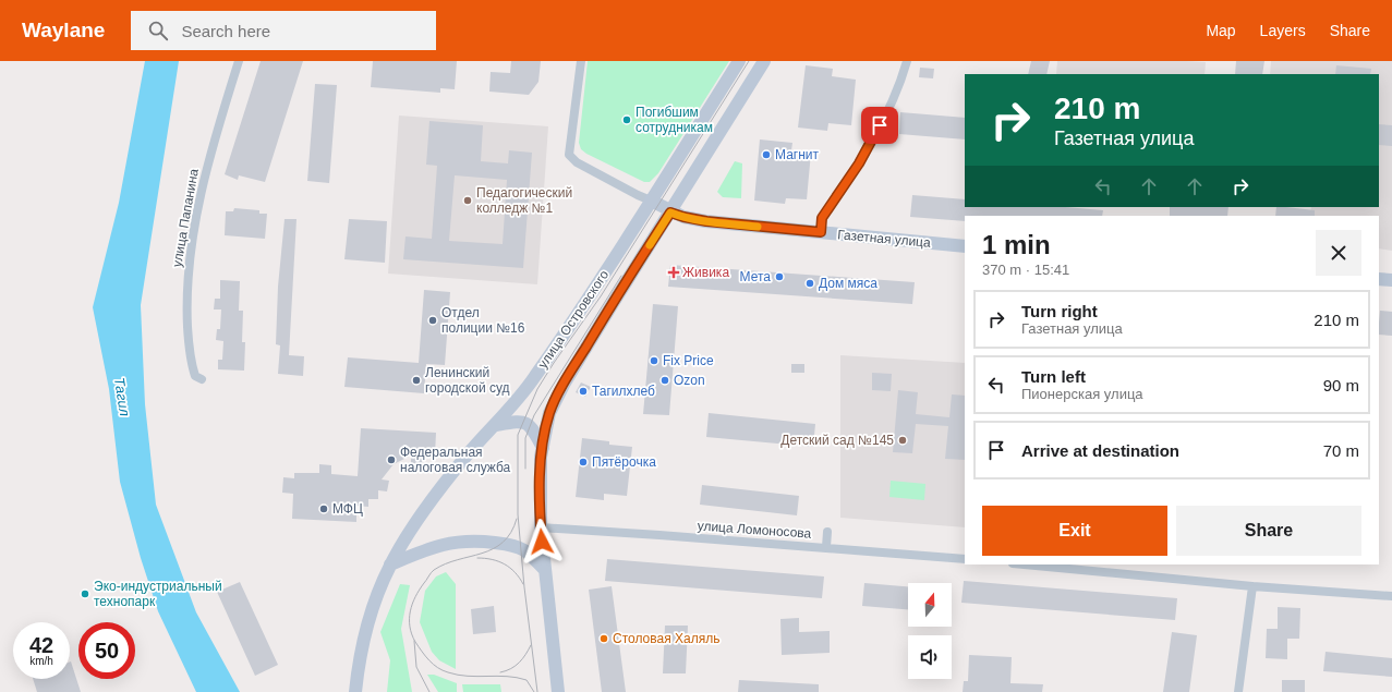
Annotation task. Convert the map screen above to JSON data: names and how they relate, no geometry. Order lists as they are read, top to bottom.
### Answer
{
  "streets": {
    "main road": ["Газетная улица", "улица Островского"],
    "street": ["улица Папанина", "улица Ломоносова"]
  },
  "crossings": [
    ["Газетная улица", "улица Островского"],
    ["улица Островского", "улица Ломоносова"]
  ],
  "water": ["Тагил"],
  "places": {
    "other": [
      "Погибшим сотрудникам",
      "Магнит",
      "Педагогический колледж №1",
      "Мета",
      "Дом мяса",
      "Отдел полиции №16",
      "Fix Price",
      "Ленинский городской суд",
      "Ozon",
      "Тагилхлеб",
      "Детский сад №145",
      "Федеральная налоговая служба",
      "Пятёрочка",
      "МФЦ",
      "Эко-индустриальный технопарк",
      "Столовая Халяль"
    ],
    "health": ["Живика"]
  },
  "north": "top",
  "page": {
    "header": "Waylane",
    "search": "Search here",
    "nav": ["Map", "Layers", "Share"],
    "turn": ["210 m", "Газетная улица"],
    "heading": ["1 min", "370 m · 15:41"],
    "list": [
      {
        "name": "Turn right",
        "note": "Газетная улица",
        "value": "210 m"
      },
      {
        "name": "Turn left",
        "note": "Пионерская улица",
        "value": "90 m"
      },
      {
        "name": "Arrive at destination",
        "value": "70 m"
      }
    ],
    "buttons": ["Exit", "Share"],
    "speed": "42 km/h",
    "limit": "50"
  }
}
